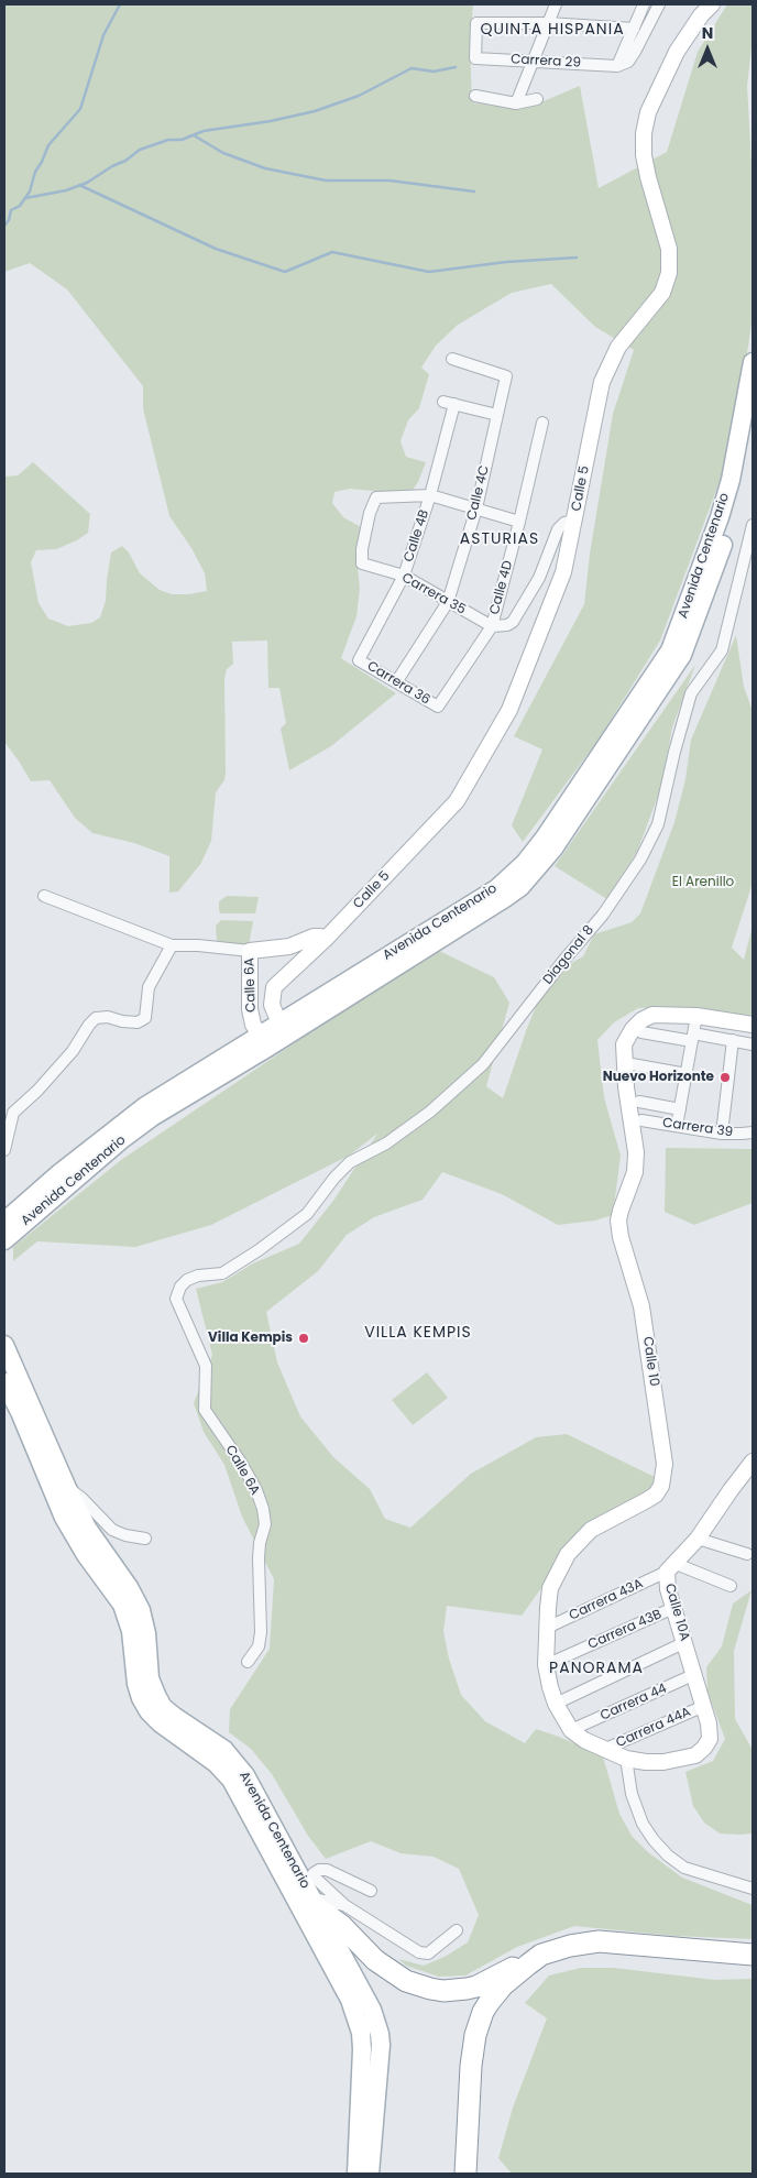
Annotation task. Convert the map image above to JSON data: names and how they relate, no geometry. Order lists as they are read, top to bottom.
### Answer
{
  "streets": {
    "main road": ["Avenida Centenario"],
    "street": [
      "Carrera 29",
      "Calle 5",
      "Calle 4C",
      "Calle 4B",
      "Calle 4D",
      "Carrera 35",
      "Carrera 36",
      "Diagonal 8",
      "Calle 6A",
      "Carrera 39",
      "Calle 10",
      "Carrera 43A",
      "Calle 10A",
      "Carrera 43B",
      "Carrera 44",
      "Carrera 44A"
    ]
  },
  "crossings": [
    ["Calle 5", "Avenida Centenario"],
    ["Calle 4C", "Calle 4B"],
    ["Calle 4C", "Carrera 35"],
    ["Calle 4C", "Carrera 36"],
    ["Calle 4B", "Carrera 35"],
    ["Calle 4B", "Carrera 36"],
    ["Avenida Centenario", "Calle 6A"],
    ["Calle 4D", "Carrera 35"],
    ["Calle 4D", "Carrera 36"],
    ["Diagonal 8", "Calle 6A"],
    ["Calle 10", "Carrera 43A"],
    ["Calle 10", "Calle 10A"],
    ["Calle 10", "Carrera 43B"],
    ["Calle 10", "Carrera 44"],
    ["Calle 10", "Carrera 44A"],
    ["Carrera 43A", "Calle 10A"],
    ["Calle 10A", "Carrera 43B"],
    ["Calle 10A", "Carrera 44"],
    ["Calle 10A", "Carrera 44A"]
  ],
  "districts": [
    "QUINTA HISPANIA",
    "ASTURIAS",
    "VILLA KEMPIS",
    "PANORAMA"
  ],
  "parks": ["El Arenillo"],
  "places": ["Nuevo Horizonte", "Villa Kempis"],
  "north": "top"
}
